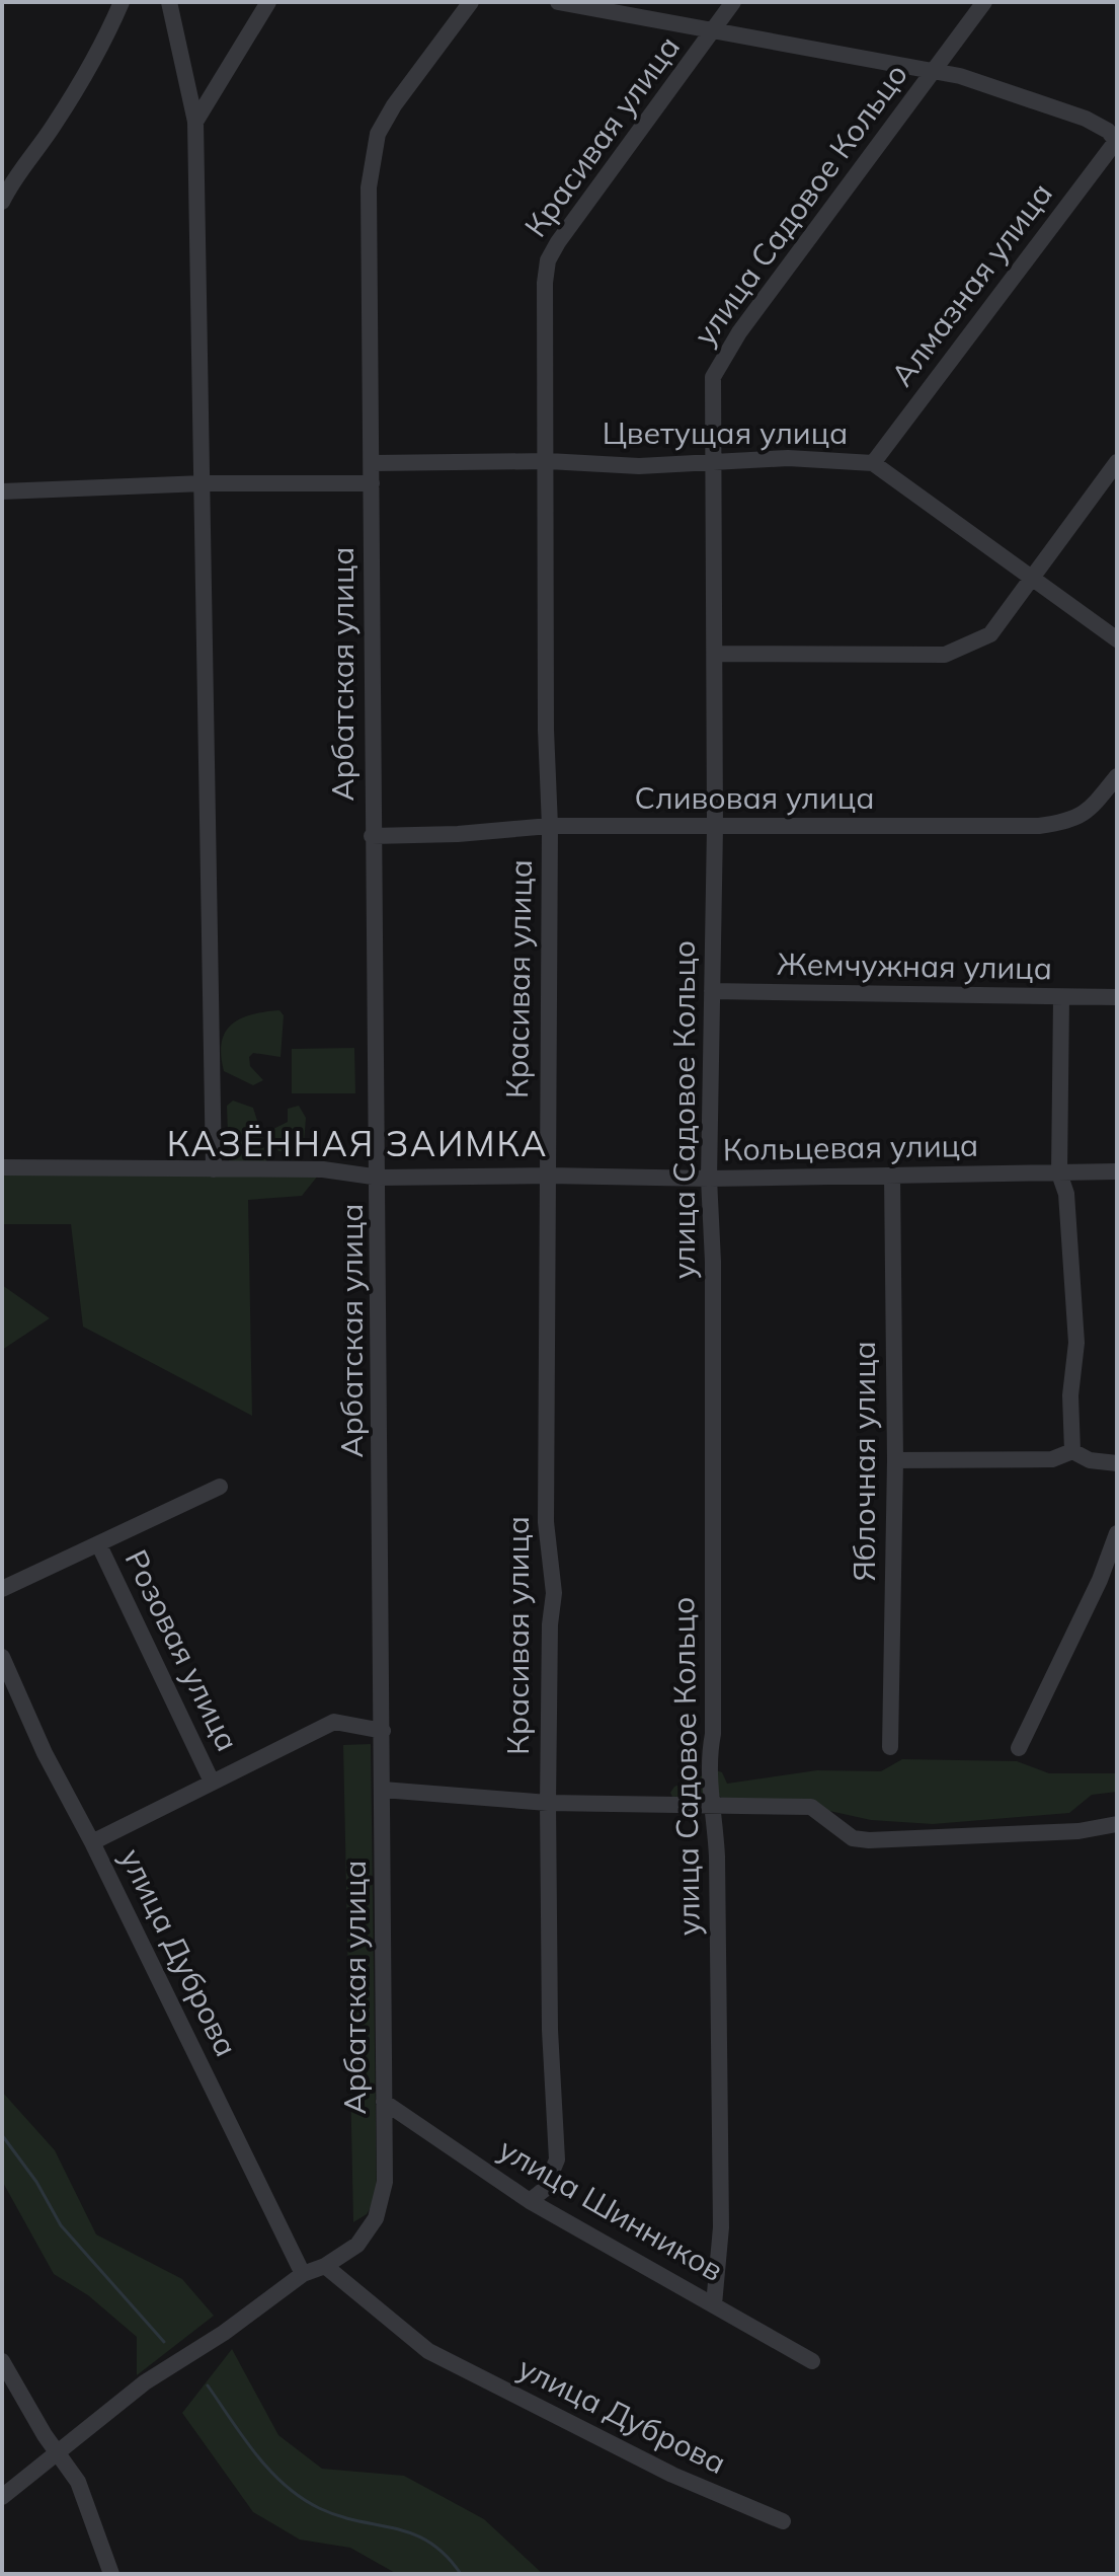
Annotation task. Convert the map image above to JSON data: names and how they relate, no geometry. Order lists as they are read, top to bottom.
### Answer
{
  "streets": {
    "street": [
      "Красивая улица",
      "улица Садовое Кольцо",
      "Алмазная улица",
      "Цветущая улица",
      "Арбатская улица",
      "Сливовая улица",
      "Жемчужная улица",
      "Кольцевая улица",
      "Яблочная улица",
      "Розовая улица",
      "улица Дуброва",
      "улица Шинников"
    ]
  },
  "crossings": [
    ["Красивая улица", "Цветущая улица"],
    ["Красивая улица", "Сливовая улица"],
    ["Красивая улица", "Кольцевая улица"],
    ["Красивая улица", "улица Шинников"],
    ["улица Садовое Кольцо", "Цветущая улица"],
    ["улица Садовое Кольцо", "Сливовая улица"],
    ["улица Садовое Кольцо", "Жемчужная улица"],
    ["улица Садовое Кольцо", "Кольцевая улица"],
    ["улица Садовое Кольцо", "улица Шинников"],
    ["Алмазная улица", "Цветущая улица"],
    ["Цветущая улица", "Арбатская улица"],
    ["Арбатская улица", "Сливовая улица"],
    ["Арбатская улица", "Кольцевая улица"],
    ["Арбатская улица", "улица Дуброва"],
    ["Арбатская улица", "улица Шинников"],
    ["Кольцевая улица", "Яблочная улица"]
  ],
  "districts": ["КАЗЁННАЯ ЗАИМКА"]
}
